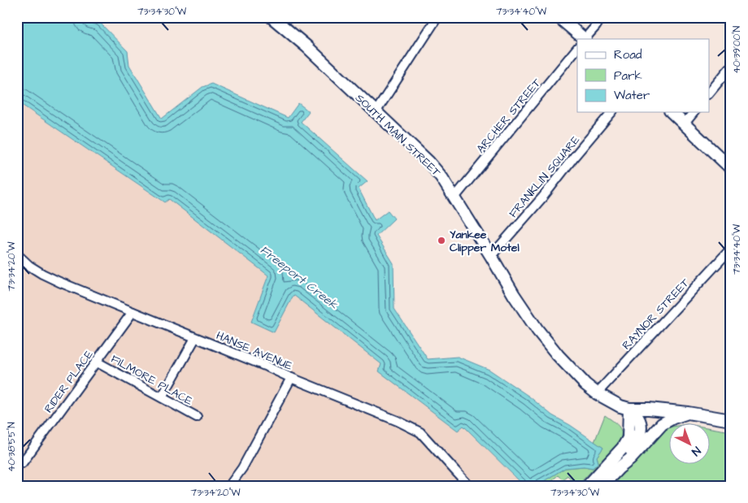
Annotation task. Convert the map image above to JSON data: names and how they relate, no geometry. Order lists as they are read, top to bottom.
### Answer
{
  "streets": {
    "main road": ["SOUTH MAIN STREET"],
    "street": [
      "ARCHER STREET",
      "FRANKLIN SQUARE",
      "RAYNOR STREET",
      "HANSE AVENUE",
      "FILMORE PLACE",
      "RIDER PLACE"
    ]
  },
  "crossings": [
    ["ARCHER STREET", "SOUTH MAIN STREET"],
    ["SOUTH MAIN STREET", "FRANKLIN SQUARE"],
    ["SOUTH MAIN STREET", "RAYNOR STREET"],
    ["HANSE AVENUE", "RIDER PLACE"],
    ["FILMORE PLACE", "RIDER PLACE"]
  ],
  "water": ["Freeport Creek"],
  "places": ["Yankee Clipper Motel"],
  "legend": ["Road", "Park", "Water"],
  "north": "bottom right",
  "coordinates": [
    "73°34'30\"W",
    "73°34'40\"W",
    "40°39'00\"N",
    "73°34'20\"W",
    "40°38'55\"N"
  ]
}
